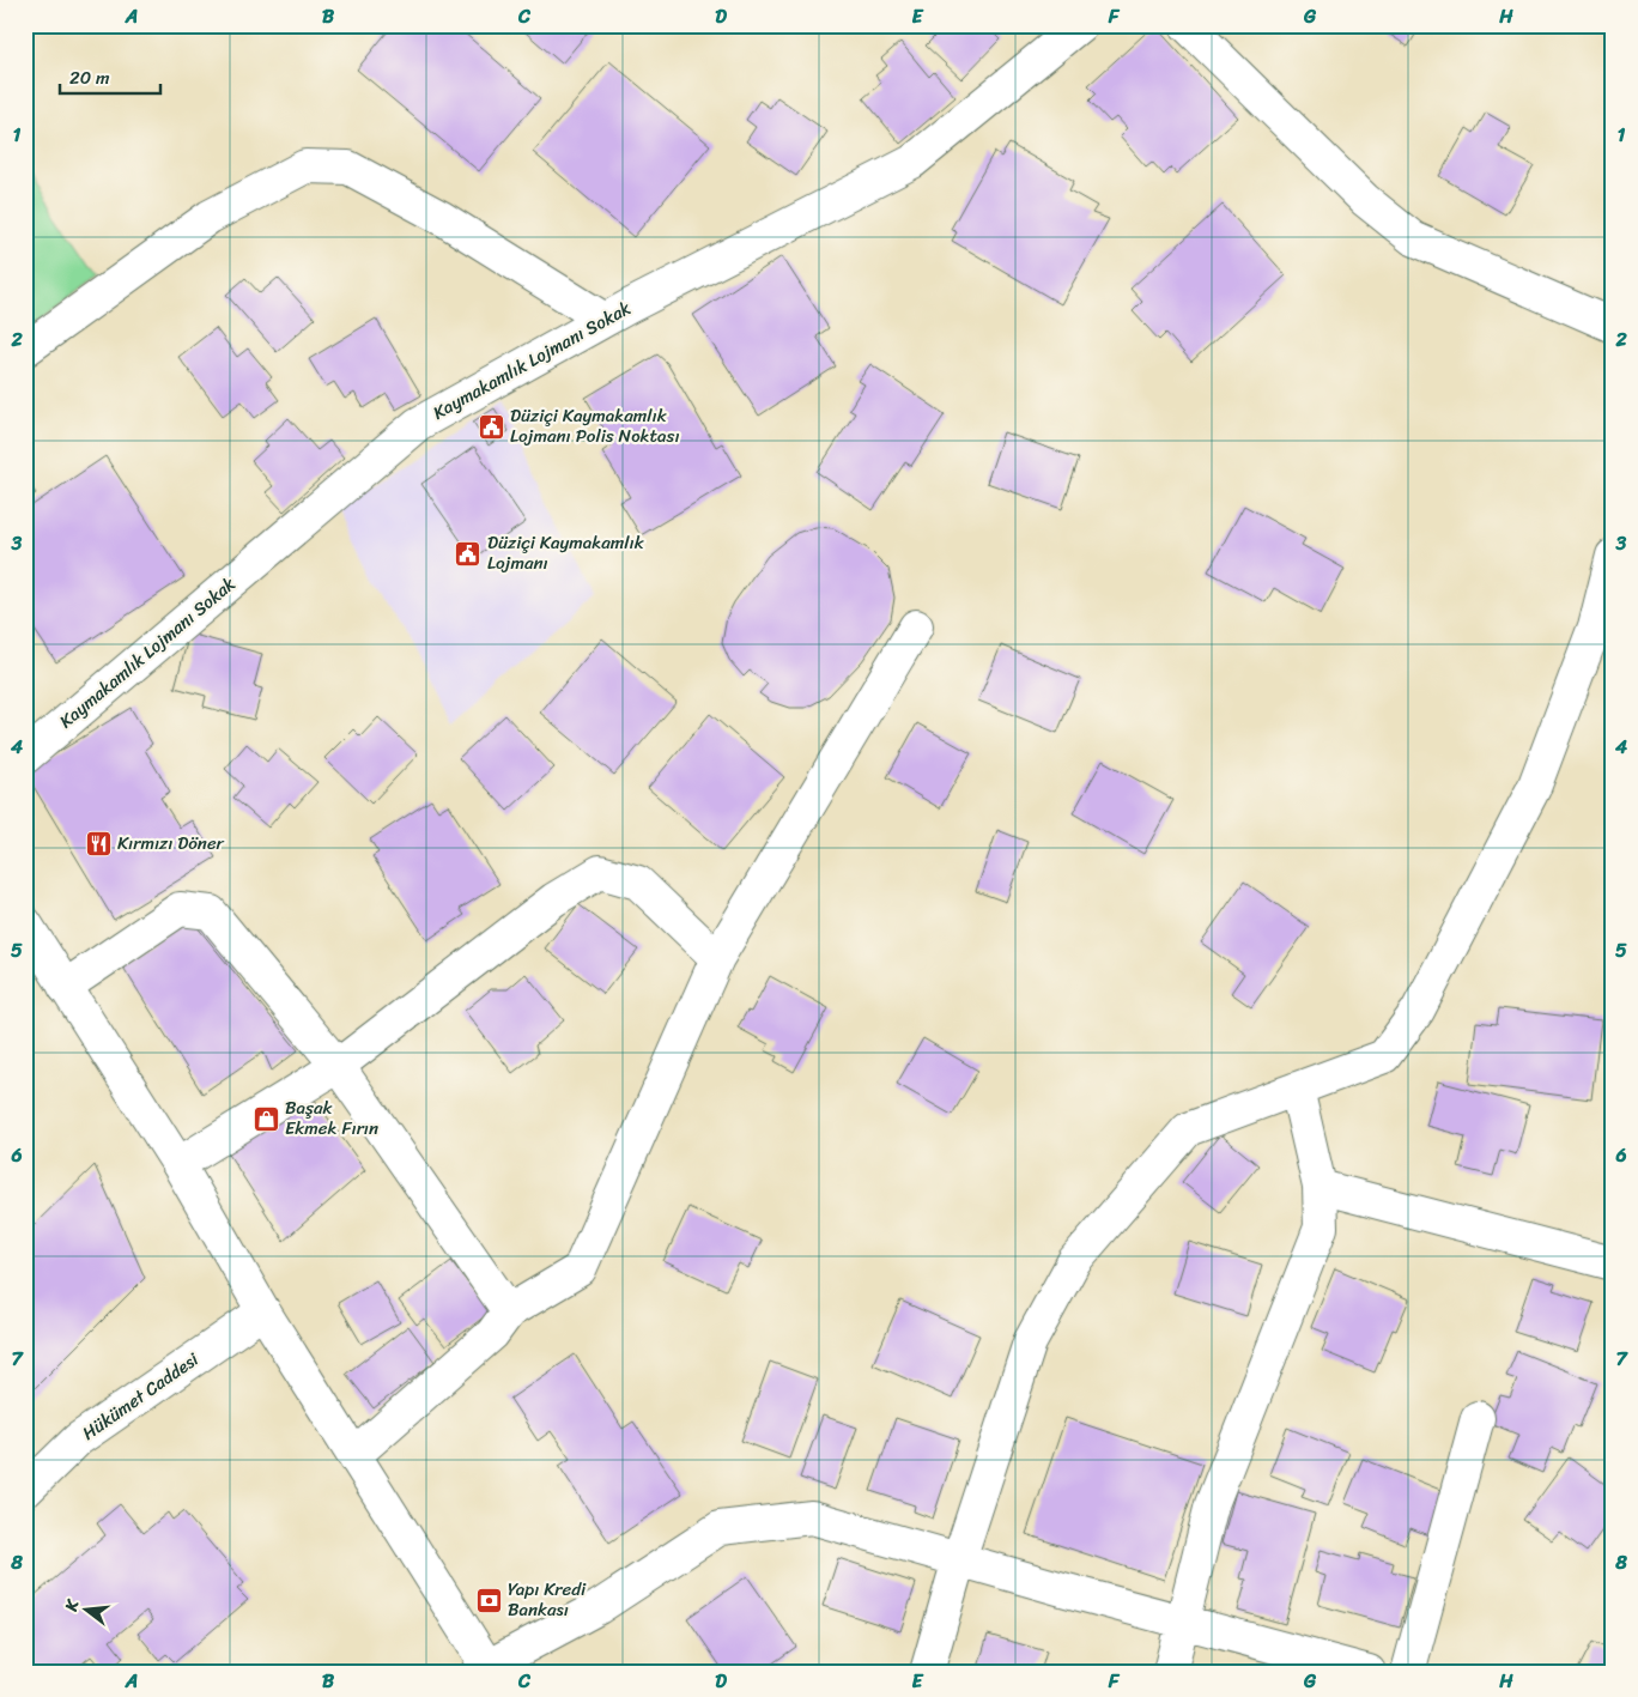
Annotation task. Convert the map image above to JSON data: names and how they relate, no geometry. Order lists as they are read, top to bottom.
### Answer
{
  "streets": {
    "street": ["Kaymakamlık Lojmanı Sokak", "Hükümet Caddesi"]
  },
  "places": {
    "public building": ["Düziçi Kaymakamlık Lojmanı Polis Noktası", "Düziçi Kaymakamlık Lojmanı"],
    "restaurant": ["Kırmızı Döner"],
    "shop": ["Başak Ekmek Fırın"],
    "bank": ["Yapı Kredi Bankası"]
  },
  "scale_bar": "20 m",
  "north": "left",
  "grid": {
    "columns": [
      "A",
      "B",
      "C",
      "D",
      "E",
      "F",
      "G",
      "H"
    ],
    "rows": [
      "1",
      "2",
      "3",
      "4",
      "5",
      "6",
      "7",
      "8"
    ]
  }
}
